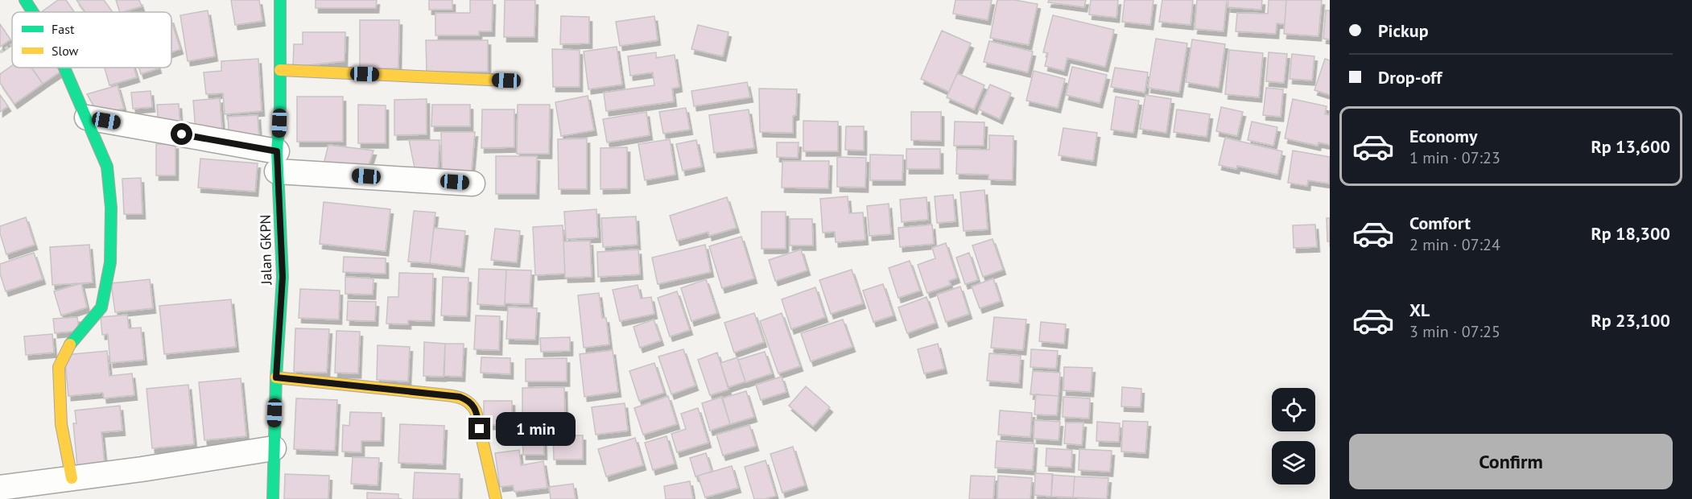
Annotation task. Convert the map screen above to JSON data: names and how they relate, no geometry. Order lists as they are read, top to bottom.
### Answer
{
  "streets": {
    "street": ["Jalan GKPN"]
  },
  "legend": ["Fast", "Slow"],
  "page": {
    "banner": ["Pickup", "Drop-off"],
    "list": [
      {
        "name": "Economy",
        "note": "1 min · 07:23",
        "value": "Rp 13,600"
      },
      {
        "name": "Comfort",
        "note": "2 min · 07:24",
        "value": "Rp 18,300"
      },
      {
        "name": "XL",
        "note": "3 min · 07:25",
        "value": "Rp 23,100"
      }
    ],
    "bubble": "1 min",
    "buttons": "Confirm"
  }
}
